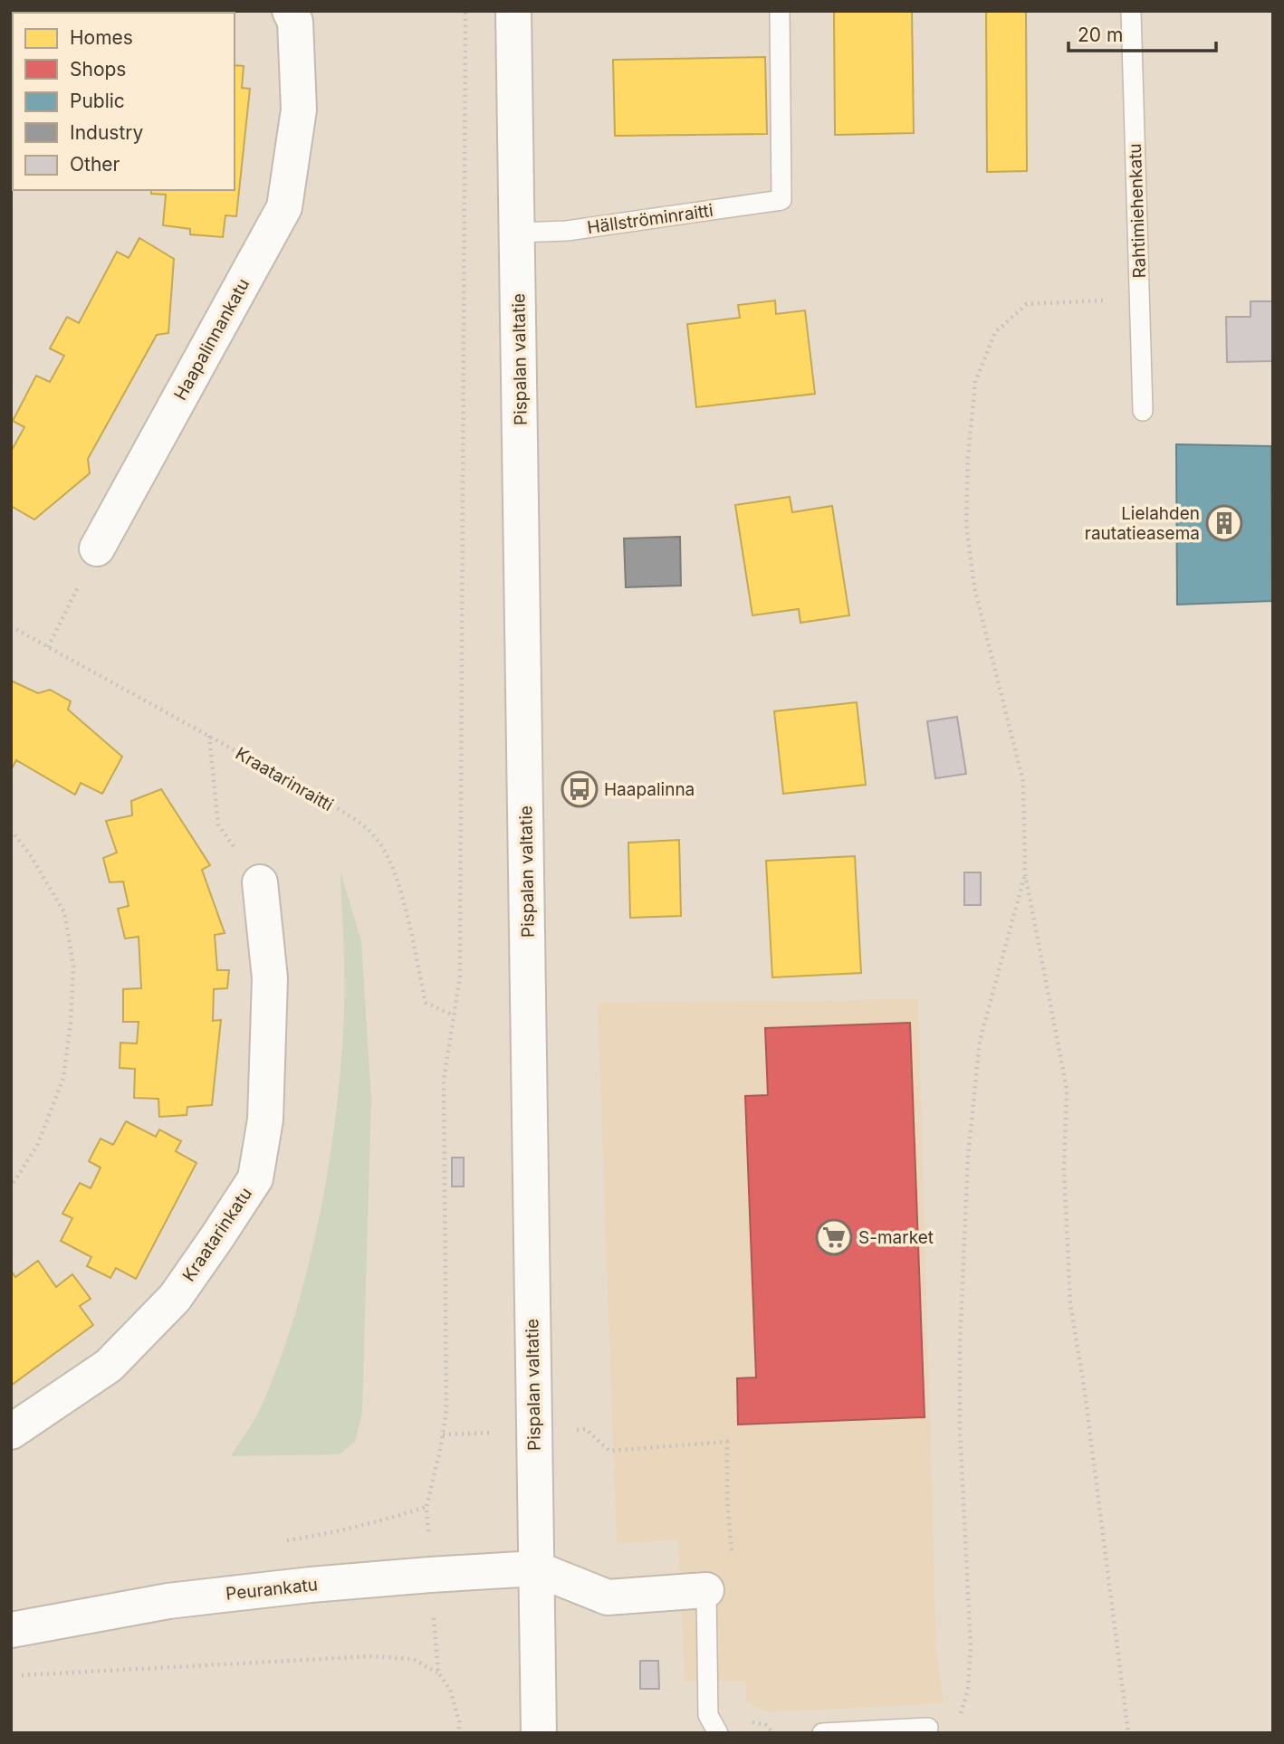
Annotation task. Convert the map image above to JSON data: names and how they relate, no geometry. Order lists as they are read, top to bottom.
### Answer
{
  "streets": {
    "street": [
      "Haapalinnankatu",
      "Pispalan valtatie",
      "Kraatarinkatu",
      "Peurankatu"
    ],
    "lane": ["Rahtimiehenkatu", "Hällströminraitti"],
    "path": ["Kraatarinraitti"]
  },
  "crossings": [
    ["Hällströminraitti", "Pispalan valtatie"],
    ["Pispalan valtatie", "Peurankatu"]
  ],
  "places": {
    "building": ["Lielahden rautatieasema"],
    "bus stop": ["Haapalinna"],
    "supermarket": ["S-market"]
  },
  "legend": [
    "Homes",
    "Shops",
    "Public",
    "Industry",
    "Other"
  ],
  "scale_bar": "20 m"
}
